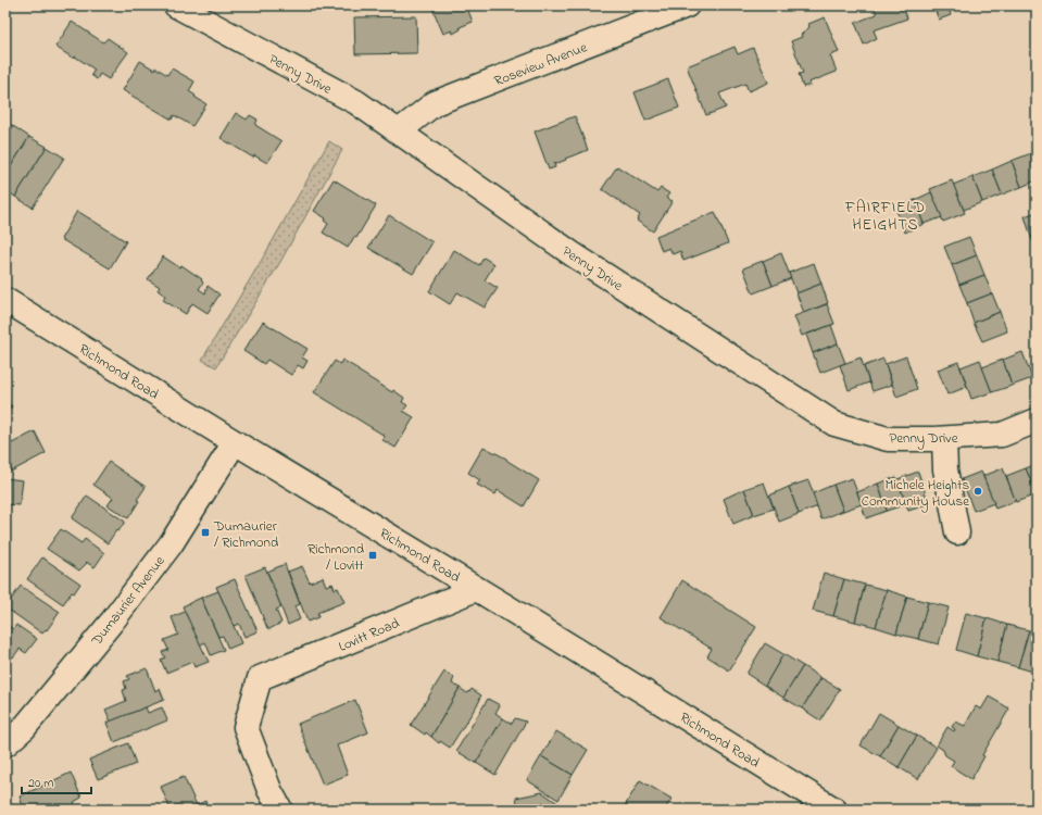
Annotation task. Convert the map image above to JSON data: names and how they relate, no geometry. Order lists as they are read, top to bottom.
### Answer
{
  "streets": {
    "street": [
      "Roseview Avenue",
      "Penny Drive",
      "Richmond Road",
      "Dumaurier Avenue",
      "Lovitt Road"
    ]
  },
  "crossings": [
    ["Roseview Avenue", "Penny Drive"],
    ["Richmond Road", "Dumaurier Avenue"],
    ["Richmond Road", "Lovitt Road"]
  ],
  "districts": ["FAIRFIELD HEIGHTS"],
  "places": {
    "other": ["Michele Heights Community House"],
    "transit": ["Dumaurier / Richmond", "Richmond / Lovitt"]
  },
  "scale_bar": "20 m"
}
